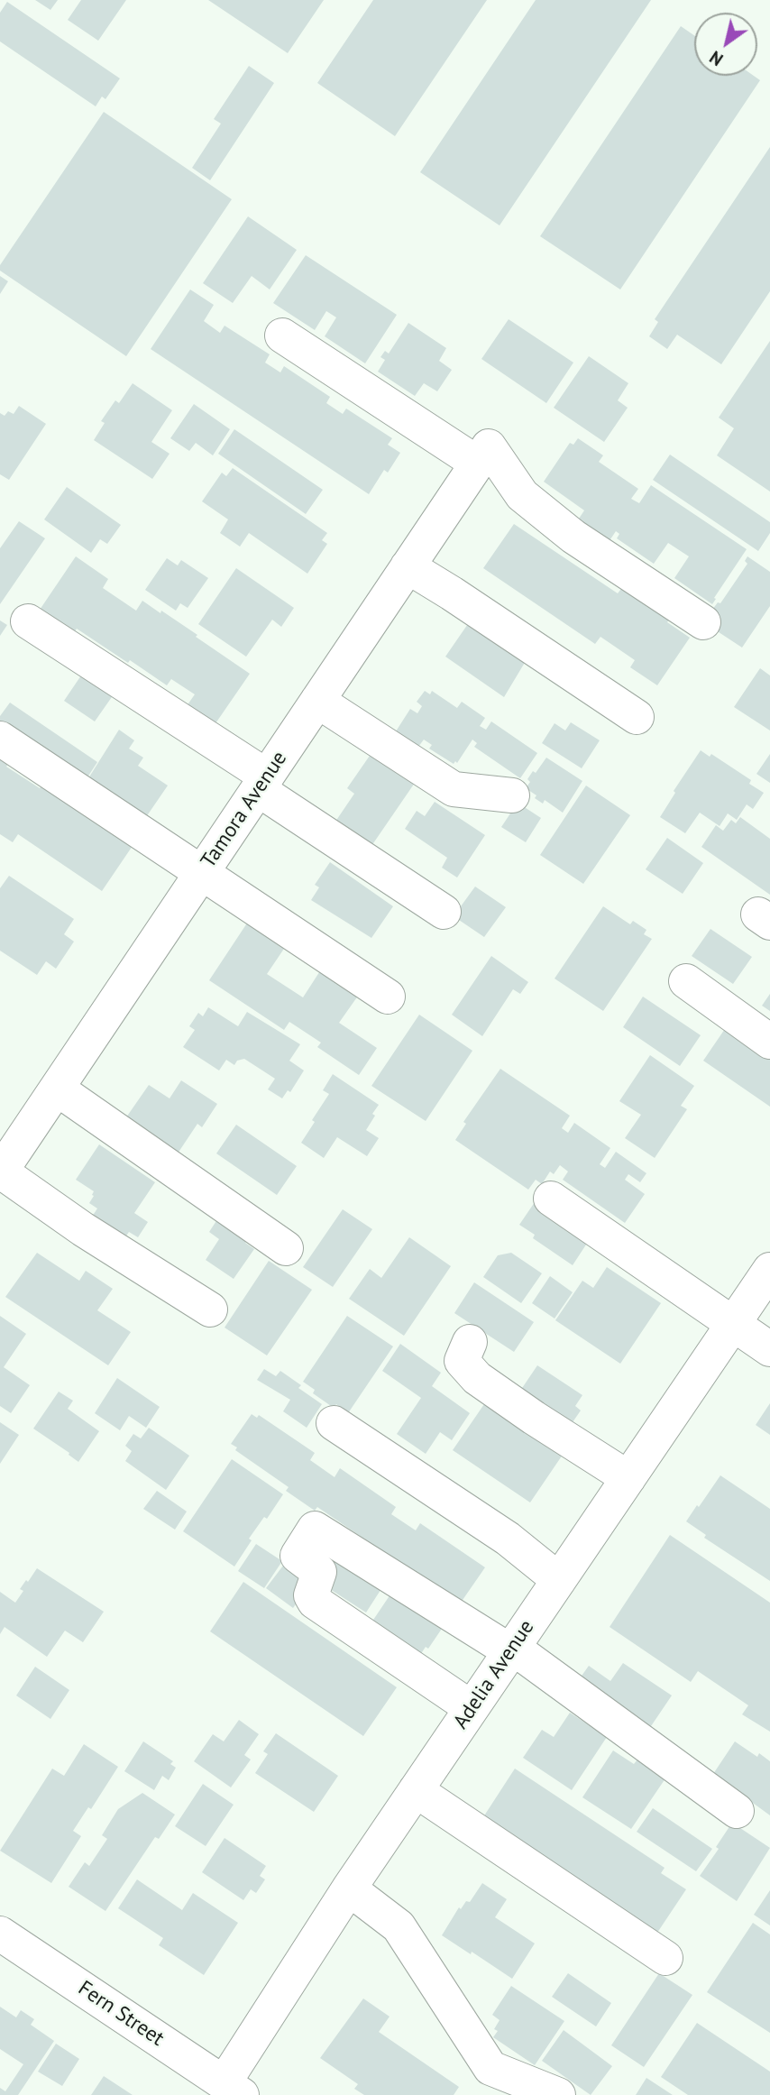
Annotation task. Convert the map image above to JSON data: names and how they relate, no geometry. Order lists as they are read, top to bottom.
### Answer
{
  "streets": {
    "street": ["Tamora Avenue", "Adelia Avenue", "Fern Street"]
  },
  "crossings": [
    ["Adelia Avenue", "Fern Street"]
  ],
  "north": "bottom left"
}
